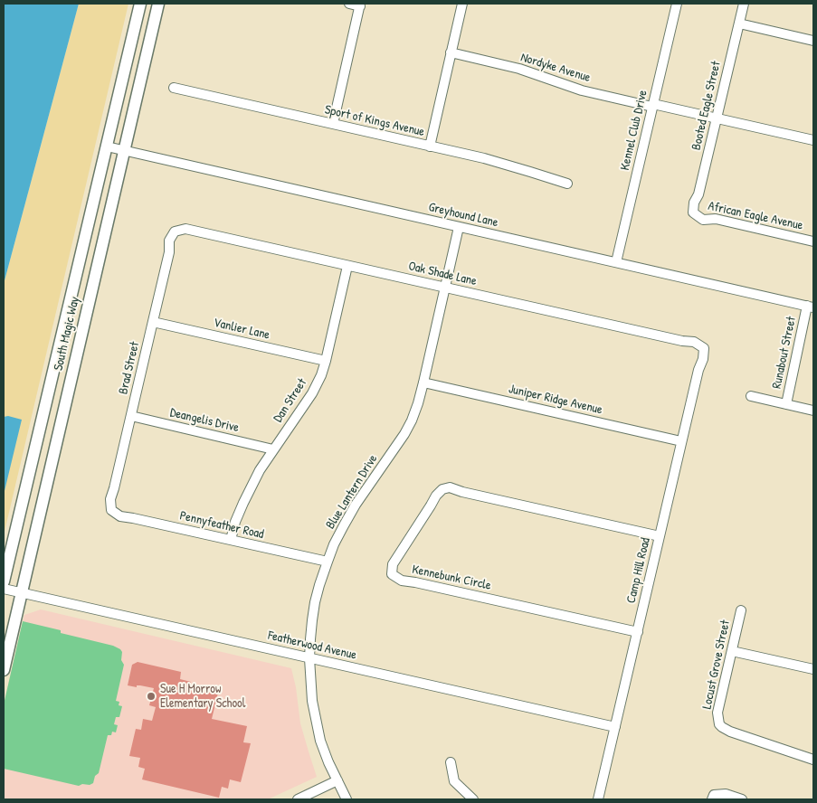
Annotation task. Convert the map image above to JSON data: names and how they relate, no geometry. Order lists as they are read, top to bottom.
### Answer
{
  "streets": {
    "street": [
      "Nordyke Avenue",
      "Booted Eagle Street",
      "Sport of Kings Avenue",
      "Kennel Club Drive",
      "Greyhound Lane",
      "African Eagle Avenue",
      "Oak Shade Lane",
      "Vanlier Lane",
      "South Magic Way",
      "Runabout Street",
      "Brad Street",
      "Juniper Ridge Avenue",
      "Dan Street",
      "Deangelis Drive",
      "Blue Lantern Drive",
      "Pennyfeather Road",
      "Camp Hill Road",
      "Kennebunk Circle",
      "Featherwood Avenue",
      "Locust Grove Street"
    ]
  },
  "crossings": [
    ["Nordyke Avenue", "Booted Eagle Street"],
    ["Nordyke Avenue", "Kennel Club Drive"],
    ["Booted Eagle Street", "African Eagle Avenue"],
    ["Kennel Club Drive", "Greyhound Lane"],
    ["Greyhound Lane", "South Magic Way"],
    ["Greyhound Lane", "Runabout Street"],
    ["Greyhound Lane", "Blue Lantern Drive"],
    ["Oak Shade Lane", "Brad Street"],
    ["Oak Shade Lane", "Dan Street"],
    ["Oak Shade Lane", "Blue Lantern Drive"],
    ["Oak Shade Lane", "Camp Hill Road"],
    ["Vanlier Lane", "Brad Street"],
    ["Vanlier Lane", "Dan Street"],
    ["South Magic Way", "Featherwood Avenue"],
    ["Brad Street", "Deangelis Drive"],
    ["Brad Street", "Pennyfeather Road"],
    ["Juniper Ridge Avenue", "Blue Lantern Drive"],
    ["Juniper Ridge Avenue", "Camp Hill Road"],
    ["Dan Street", "Deangelis Drive"],
    ["Dan Street", "Pennyfeather Road"],
    ["Blue Lantern Drive", "Pennyfeather Road"],
    ["Blue Lantern Drive", "Featherwood Avenue"],
    ["Camp Hill Road", "Kennebunk Circle"],
    ["Camp Hill Road", "Featherwood Avenue"]
  ],
  "places": ["Sue H Morrow Elementary School"]
}
